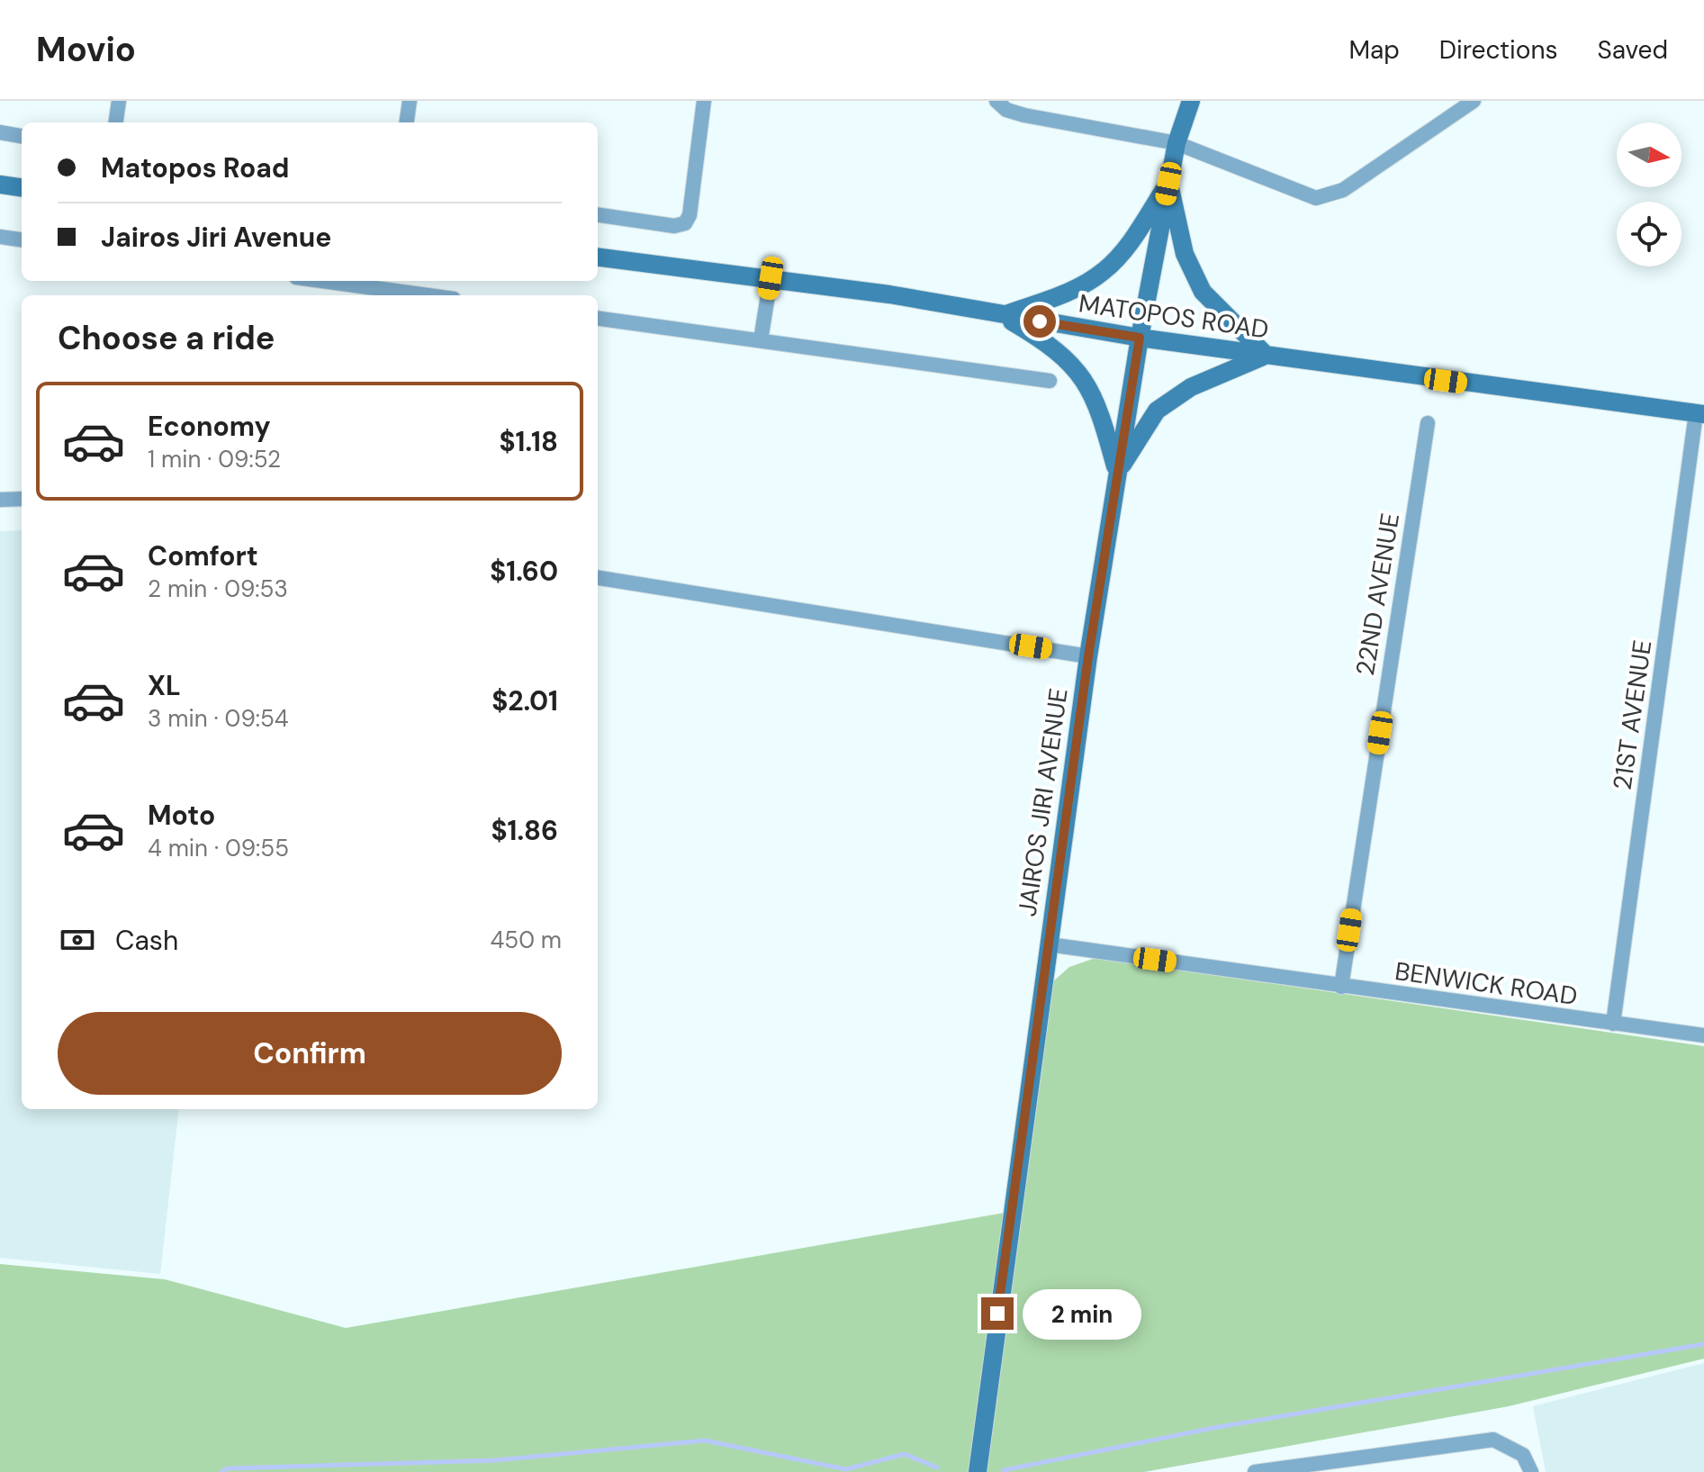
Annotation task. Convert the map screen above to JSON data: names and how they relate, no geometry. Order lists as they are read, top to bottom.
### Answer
{
  "streets": {
    "main road": ["MATOPOS ROAD", "JAIROS JIRI AVENUE"],
    "street": ["22ND AVENUE", "21ST AVENUE", "BENWICK ROAD"]
  },
  "crossings": [
    ["MATOPOS ROAD", "21ST AVENUE"],
    ["MATOPOS ROAD", "JAIROS JIRI AVENUE"],
    ["22ND AVENUE", "BENWICK ROAD"],
    ["21ST AVENUE", "BENWICK ROAD"],
    ["JAIROS JIRI AVENUE", "BENWICK ROAD"]
  ],
  "north": "right",
  "page": {
    "header": "Movio",
    "nav": ["Map", "Directions", "Saved"],
    "banner": ["Matopos Road", "Jairos Jiri Avenue"],
    "heading": "Choose a ride",
    "list": [
      {
        "name": "Economy",
        "note": "1 min · 09:52",
        "value": "$1.18"
      },
      {
        "name": "Comfort",
        "note": "2 min · 09:53",
        "value": "$1.60"
      },
      {
        "name": "XL",
        "note": "3 min · 09:54",
        "value": "$2.01"
      },
      {
        "name": "Moto",
        "note": "4 min · 09:55",
        "value": "$1.86"
      }
    ],
    "pay": ["Cash", "450 m"],
    "buttons": "Confirm",
    "bubble": "2 min"
  }
}
